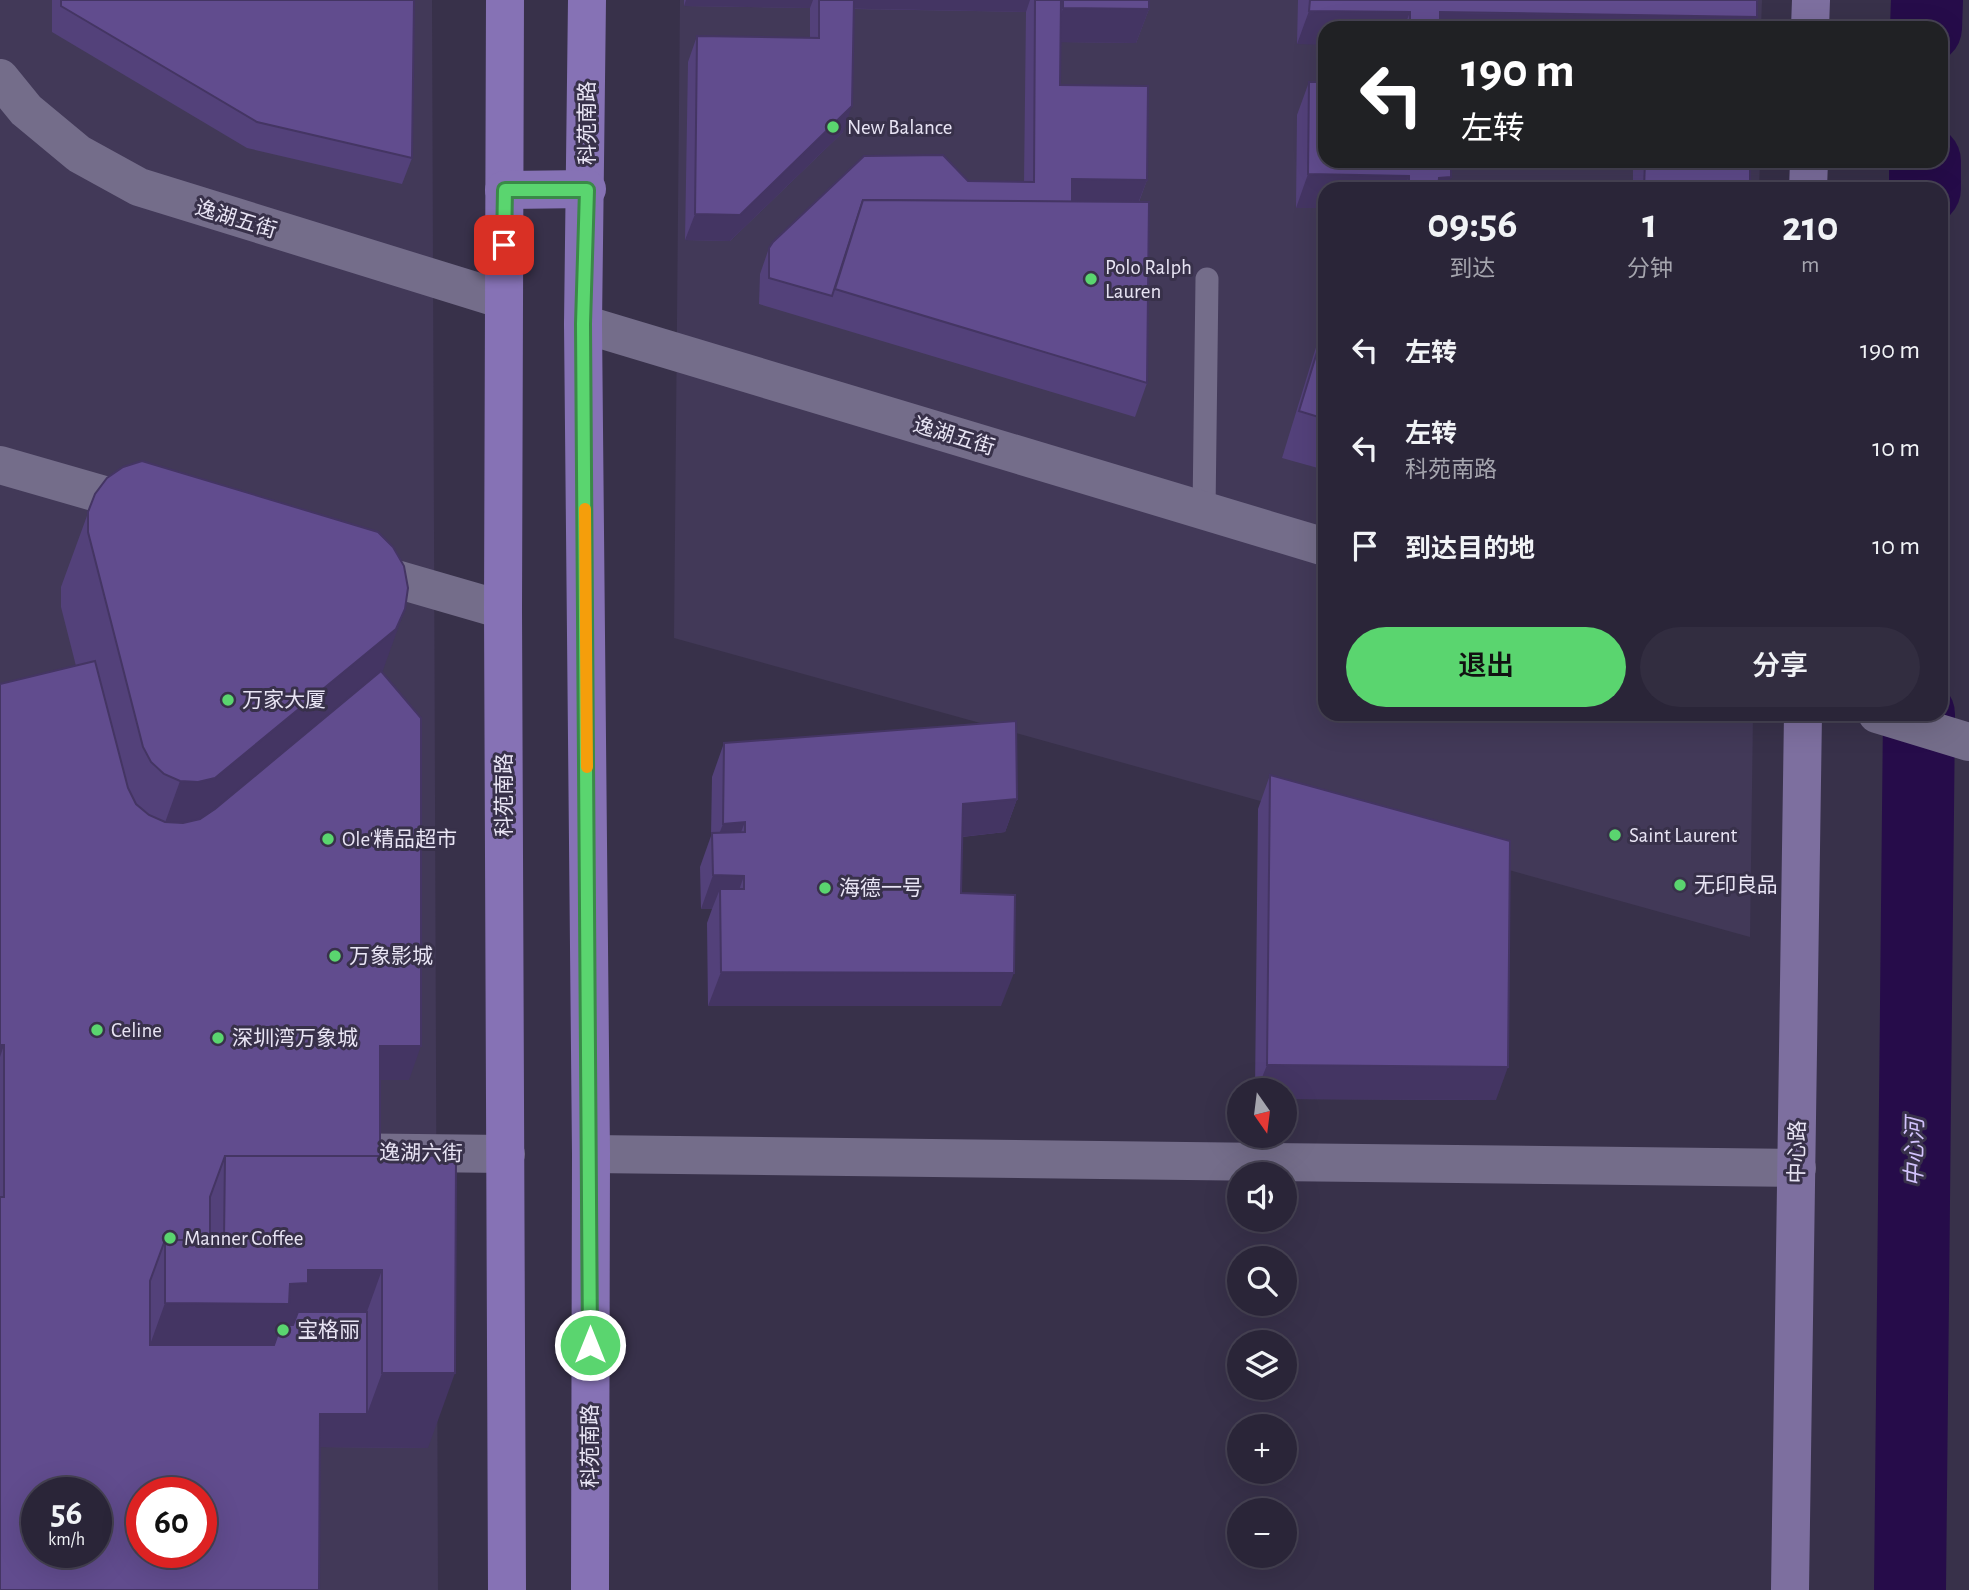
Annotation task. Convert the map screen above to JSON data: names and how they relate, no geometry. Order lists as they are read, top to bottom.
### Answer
{
  "streets": {
    "main road": ["科苑南路", "中心路"],
    "street": ["逸湖五街", "逸湖六街"]
  },
  "crossings": [
    ["科苑南路", "逸湖五街"],
    ["科苑南路", "逸湖六街"]
  ],
  "water": ["中心河"],
  "places": [
    "New Balance",
    "Polo Ralph Lauren",
    "万家大厦",
    "Saint Laurent",
    "Ole'精品超市",
    "无印良品",
    "海德一号",
    "万象影城",
    "Celine",
    "深圳湾万象城",
    "Manner Coffee",
    "宝格丽"
  ],
  "north": "bottom",
  "page": {
    "turn": ["190 m", "左转"],
    "eta": [
      "09:56",
      "到达",
      "1",
      "分钟",
      "210",
      "m"
    ],
    "list": [
      {
        "name": "左转",
        "value": "190 m"
      },
      {
        "name": "左转",
        "note": "科苑南路",
        "value": "10 m"
      },
      {
        "name": "到达目的地",
        "value": "10 m"
      }
    ],
    "buttons": ["退出", "分享"],
    "map_buttons": ["+", "−"],
    "speed": "56 km/h",
    "limit": "60"
  }
}
